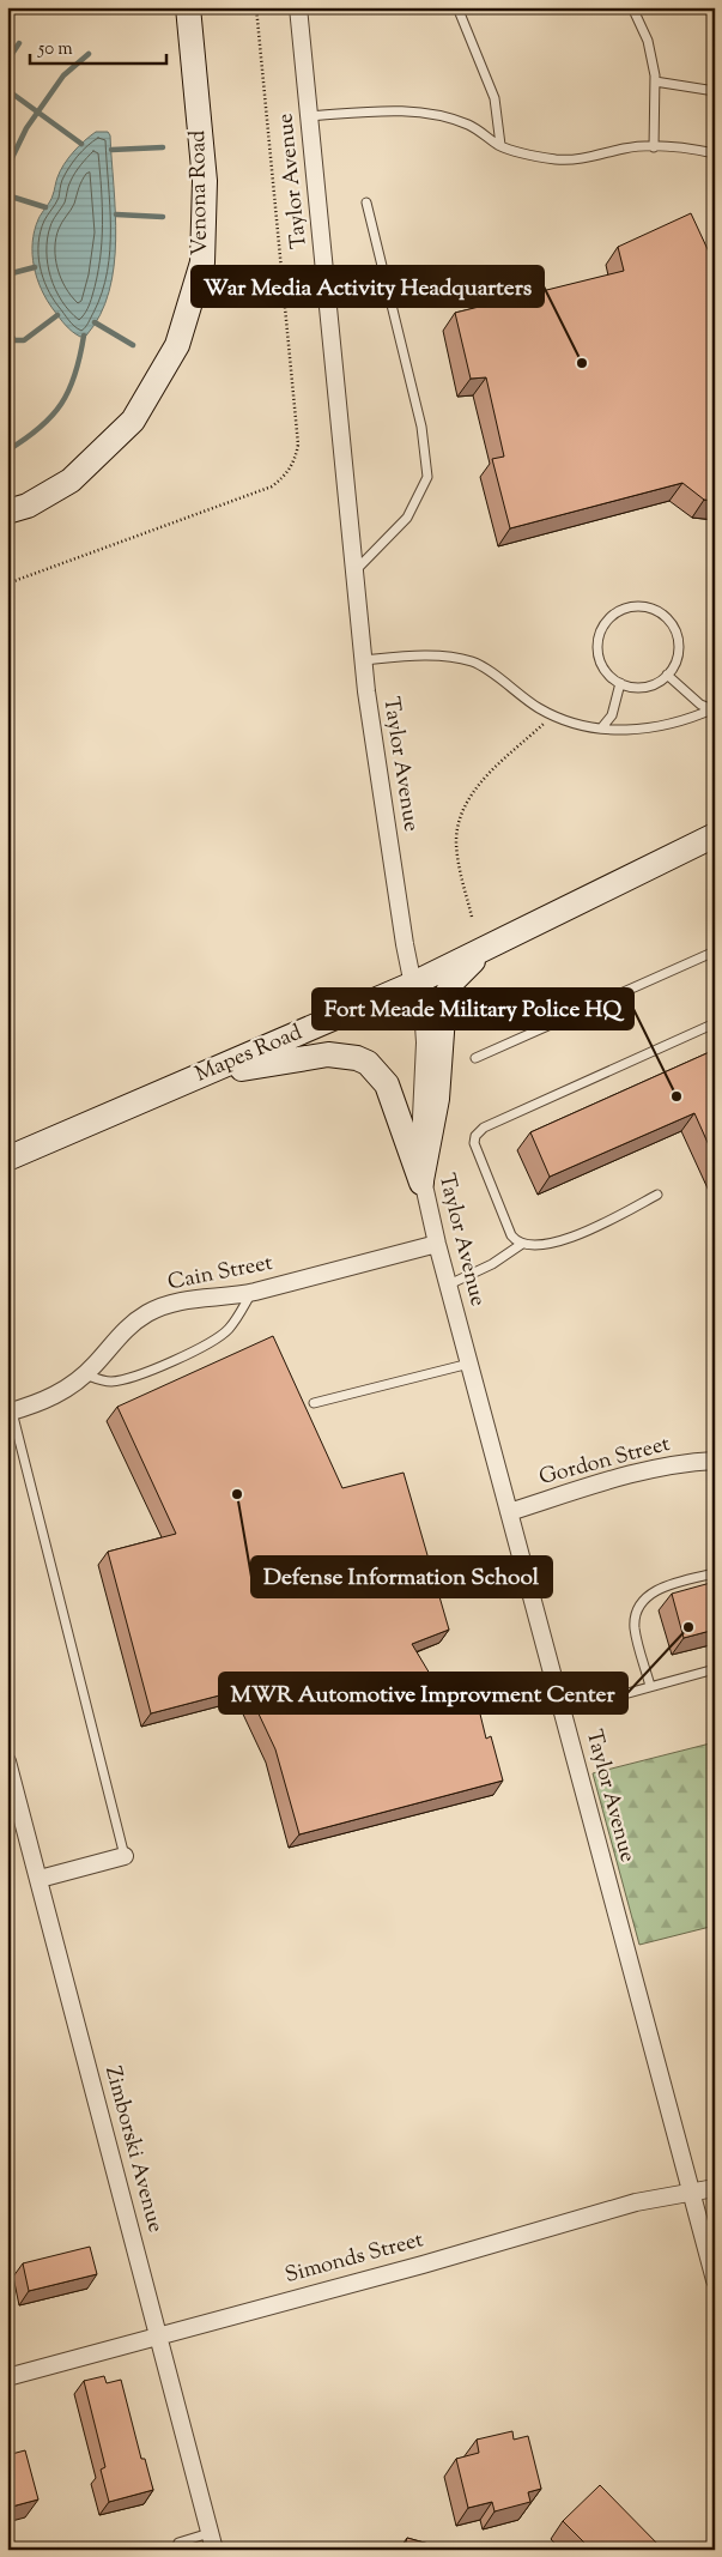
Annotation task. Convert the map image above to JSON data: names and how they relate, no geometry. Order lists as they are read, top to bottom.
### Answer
{
  "streets": {
    "street": [
      "Taylor Avenue",
      "Venona Road",
      "Mapes Road",
      "Cain Street",
      "Gordon Street",
      "Zimborski Avenue",
      "Simonds Street"
    ]
  },
  "crossings": [
    ["Taylor Avenue", "Mapes Road"],
    ["Taylor Avenue", "Cain Street"],
    ["Taylor Avenue", "Gordon Street"],
    ["Taylor Avenue", "Simonds Street"],
    ["Zimborski Avenue", "Simonds Street"]
  ],
  "places": [
    "War Media Activity Headquarters",
    "Fort Meade Military Police HQ",
    "Defense Information School",
    "MWR Automotive Improvment Center"
  ],
  "scale_bar": "50 m"
}
